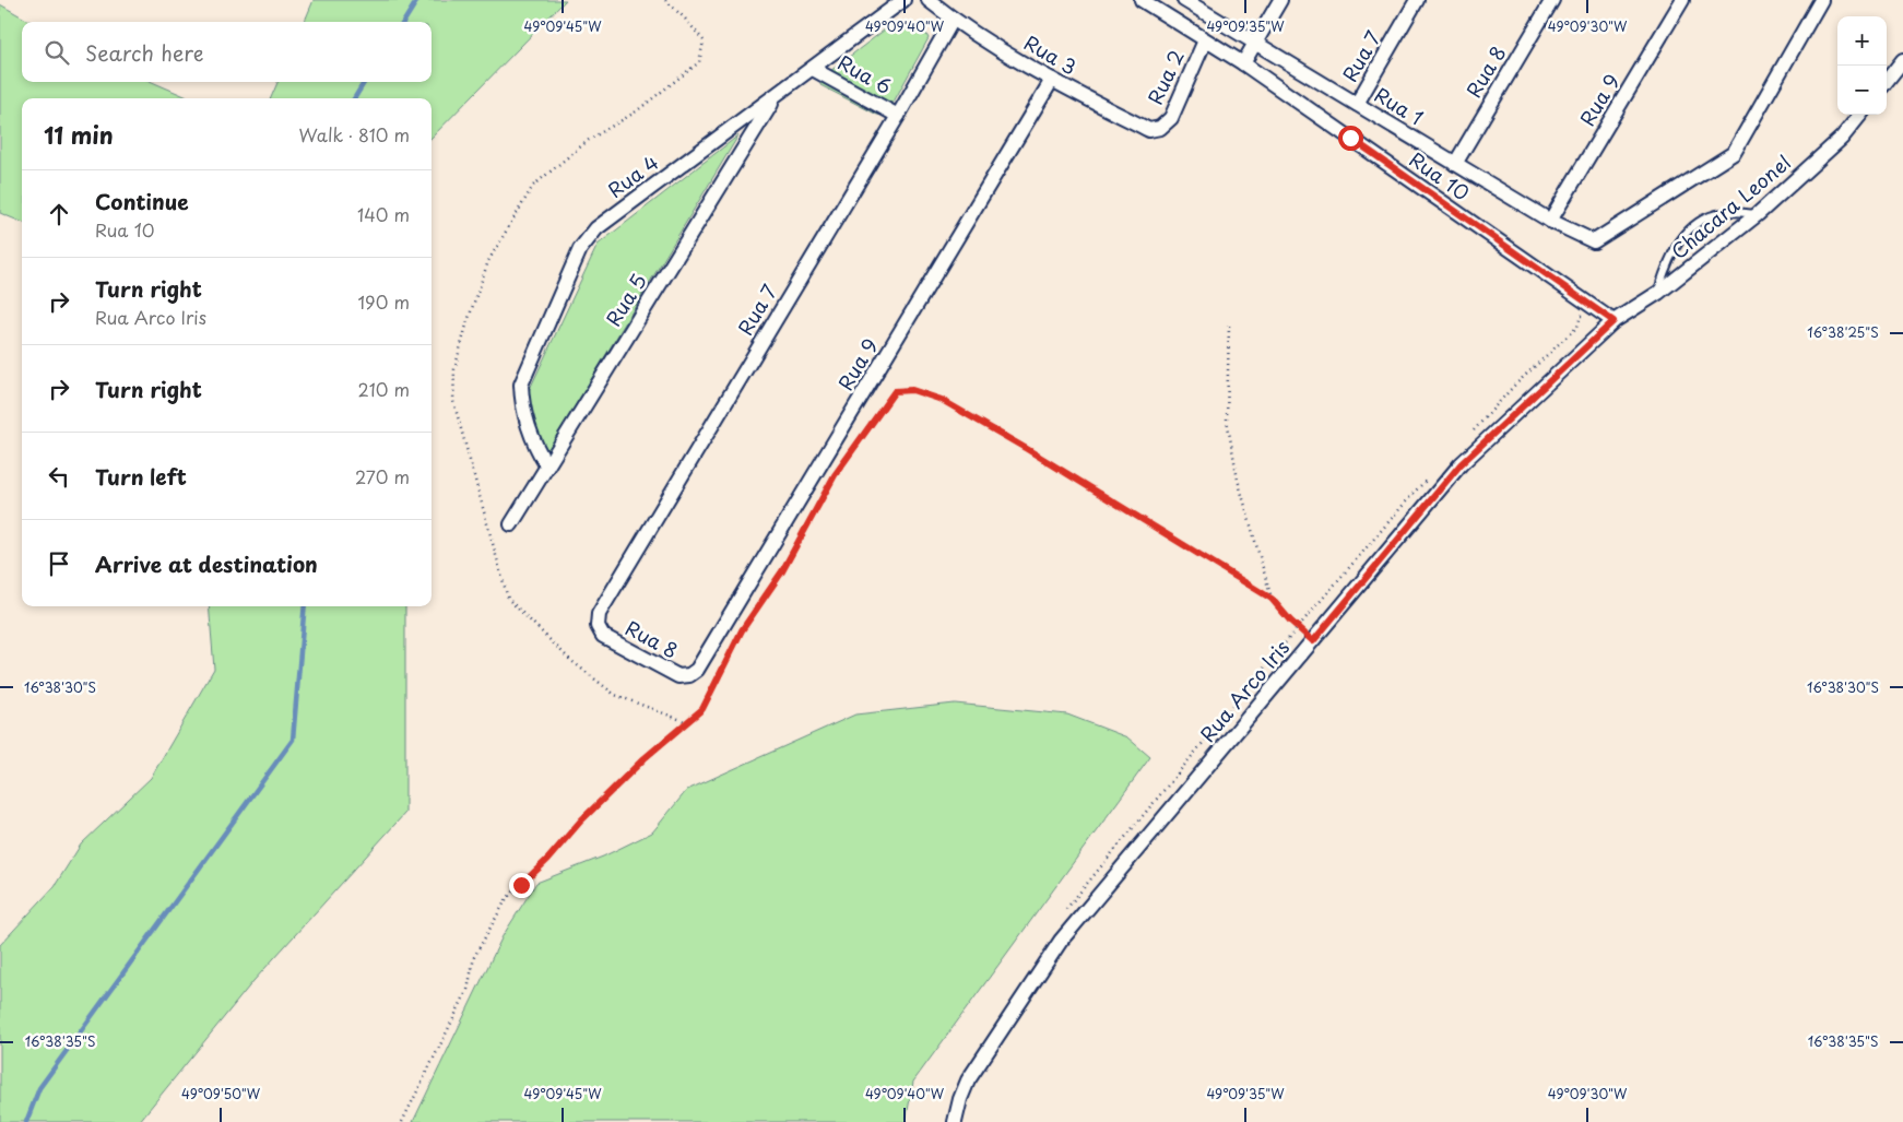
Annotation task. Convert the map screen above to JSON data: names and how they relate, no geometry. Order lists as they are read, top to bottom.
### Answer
{
  "streets": {
    "street": [
      "Rua 3",
      "Rua 7",
      "Rua 8",
      "Rua 6",
      "Rua 2",
      "Rua 9",
      "Rua 1",
      "Rua 4",
      "Rua 10",
      "Chacara Leonel",
      "Rua 5",
      "Rua Arco Iris"
    ]
  },
  "crossings": [
    ["Rua 3", "Rua 7"],
    ["Rua 3", "Rua 2"],
    ["Rua 3", "Rua 9"],
    ["Rua 7", "Rua 8"],
    ["Rua 7", "Rua 6"],
    ["Rua 7", "Rua 1"],
    ["Rua 8", "Rua 9"],
    ["Rua 8", "Rua 1"],
    ["Rua 6", "Rua 4"],
    ["Rua 9", "Rua 1"],
    ["Rua 4", "Rua 5"],
    ["Rua 10", "Chacara Leonel"],
    ["Rua 10", "Rua Arco Iris"],
    ["Chacara Leonel", "Rua Arco Iris"]
  ],
  "page": {
    "map_buttons": ["+", "−"],
    "search": "Search here",
    "heading": ["11 min", "Walk · 810 m"],
    "list": [
      ["Continue", "Rua 10", "140 m"],
      ["Turn right", "Rua Arco Iris", "190 m"],
      ["Turn right", "210 m"],
      ["Turn left", "270 m"],
      "Arrive at destination"
    ]
  },
  "coordinates": [
    "49°09'45\"W",
    "49°09'40\"W",
    "49°09'35\"W",
    "49°09'30\"W",
    "16°38'25\"S",
    "16°38'30\"S",
    "16°38'35\"S",
    "49°09'50\"W"
  ]
}
